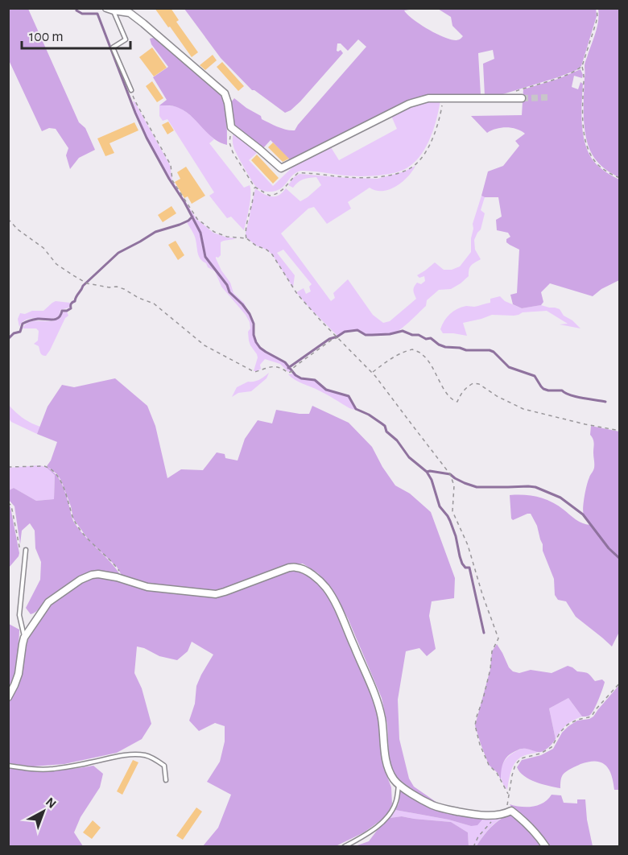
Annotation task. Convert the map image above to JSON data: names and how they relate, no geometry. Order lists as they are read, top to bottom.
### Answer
{
  "scale_bar": "100 m",
  "north": "top right"
}
